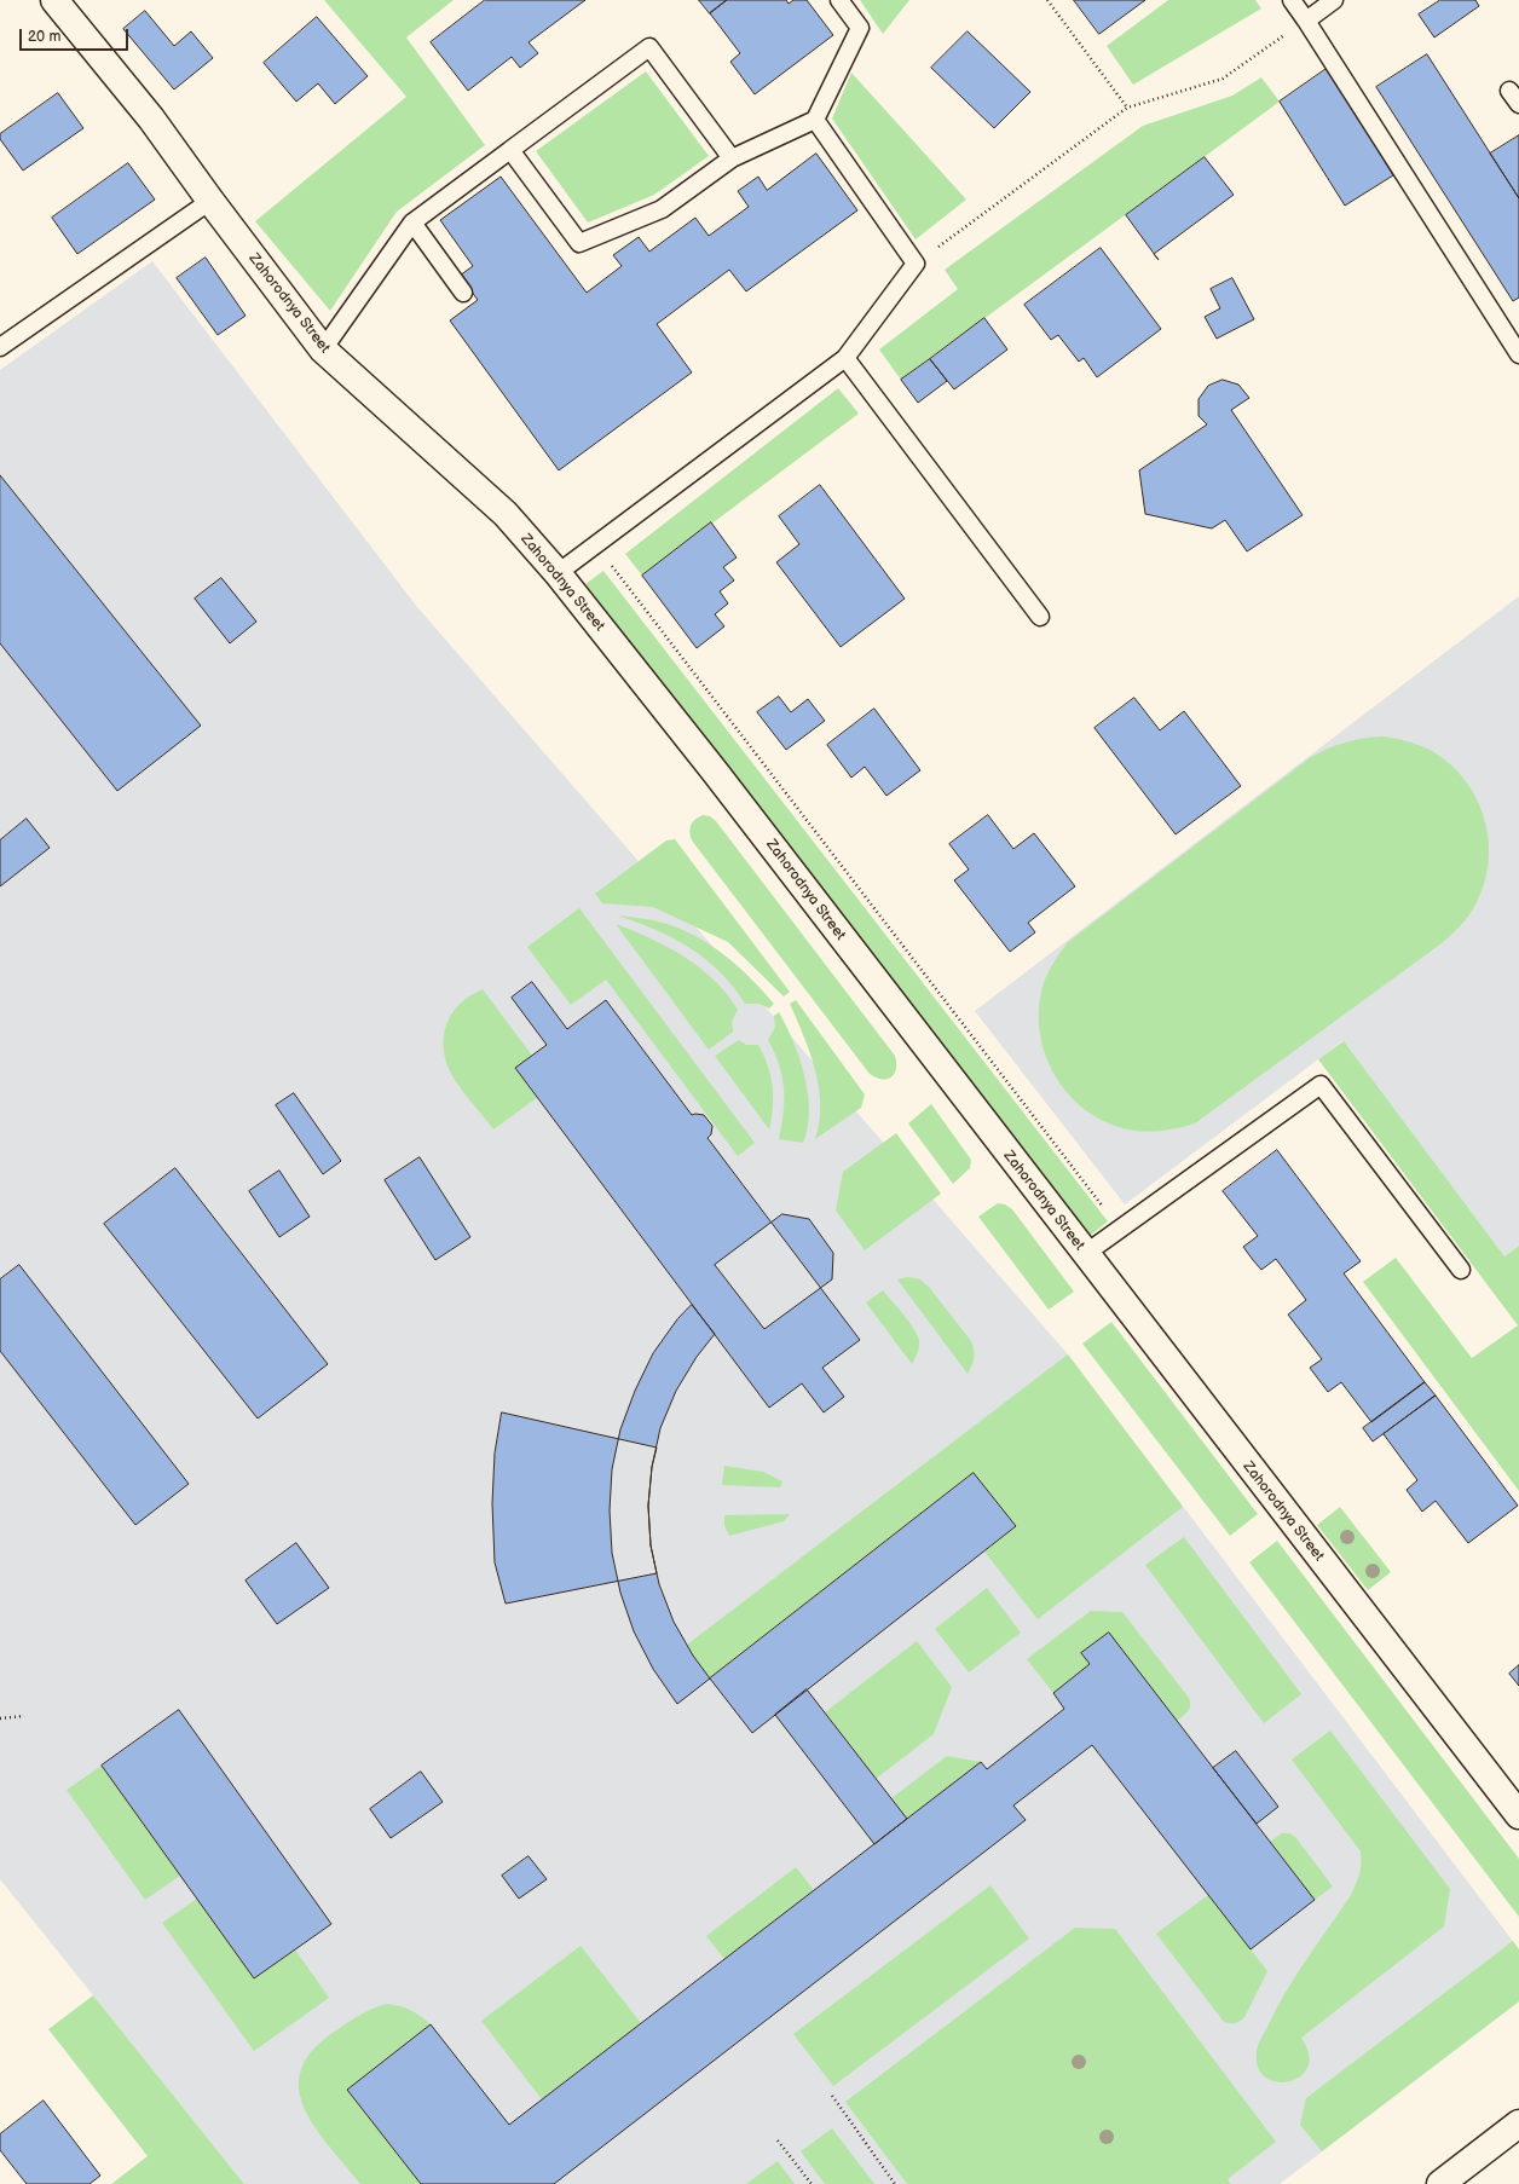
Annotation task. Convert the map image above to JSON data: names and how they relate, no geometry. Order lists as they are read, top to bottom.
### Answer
{
  "streets": {
    "street": ["Zahorodnya Street"]
  },
  "scale_bar": "20 m"
}
